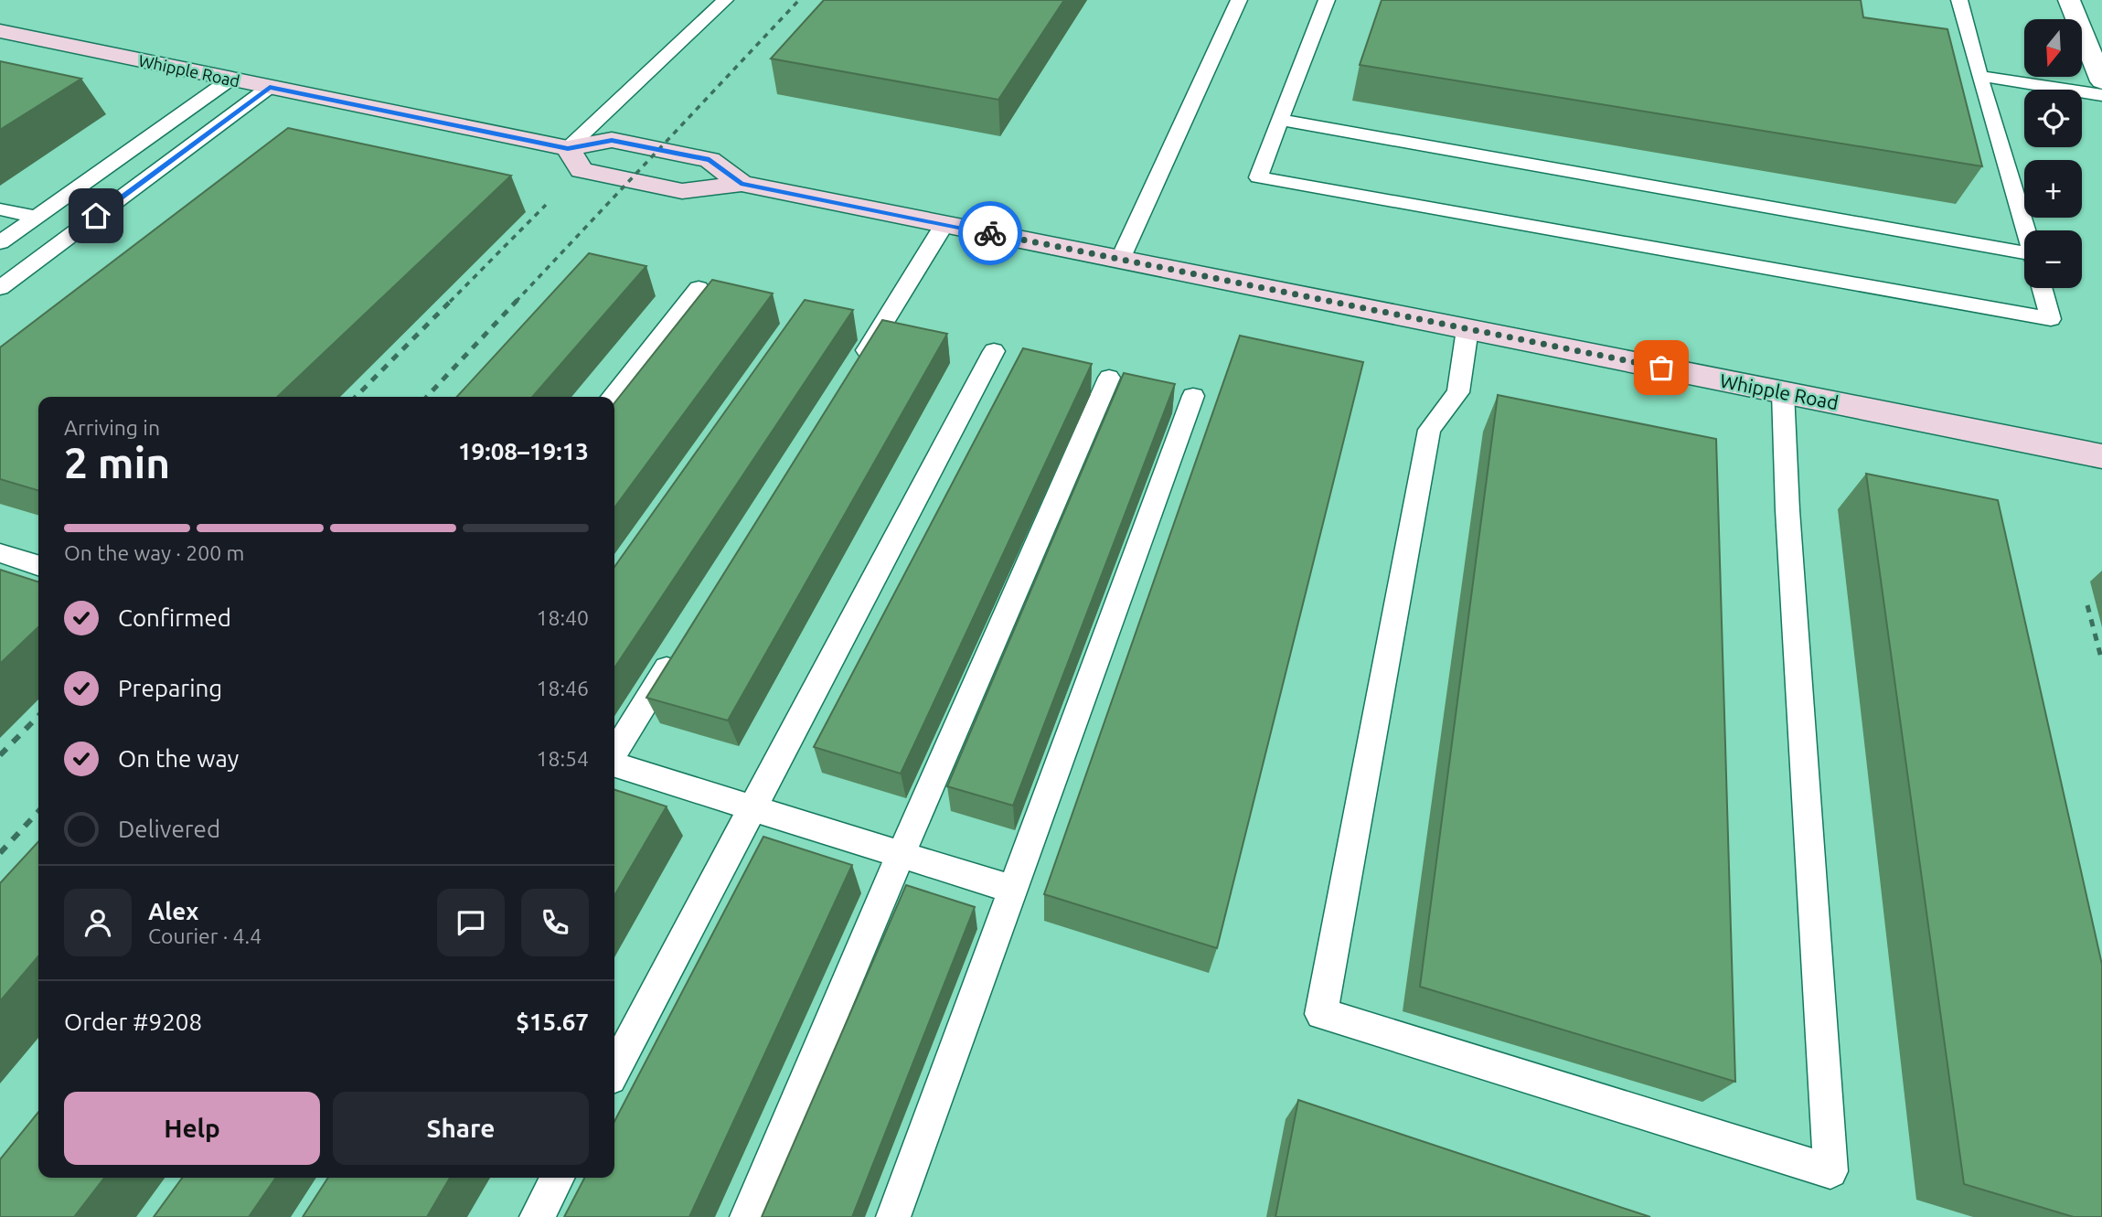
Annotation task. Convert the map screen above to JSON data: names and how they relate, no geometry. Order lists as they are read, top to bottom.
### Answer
{
  "streets": {
    "main road": ["Whipple Road"]
  },
  "north": "bottom",
  "page": {
    "map_buttons": ["+", "−"],
    "heading": ["2 min", "Arriving in", "19:08–19:13"],
    "panel": [
      "Alex",
      "Courier · 4.4",
      "Order #9208",
      "$15.67"
    ],
    "bar": "On the way · 200 m",
    "list": [
      ["Confirmed", "18:40"],
      ["Preparing", "18:46"],
      ["On the way", "18:54"],
      "Delivered"
    ],
    "buttons": ["Help", "Share"]
  }
}
